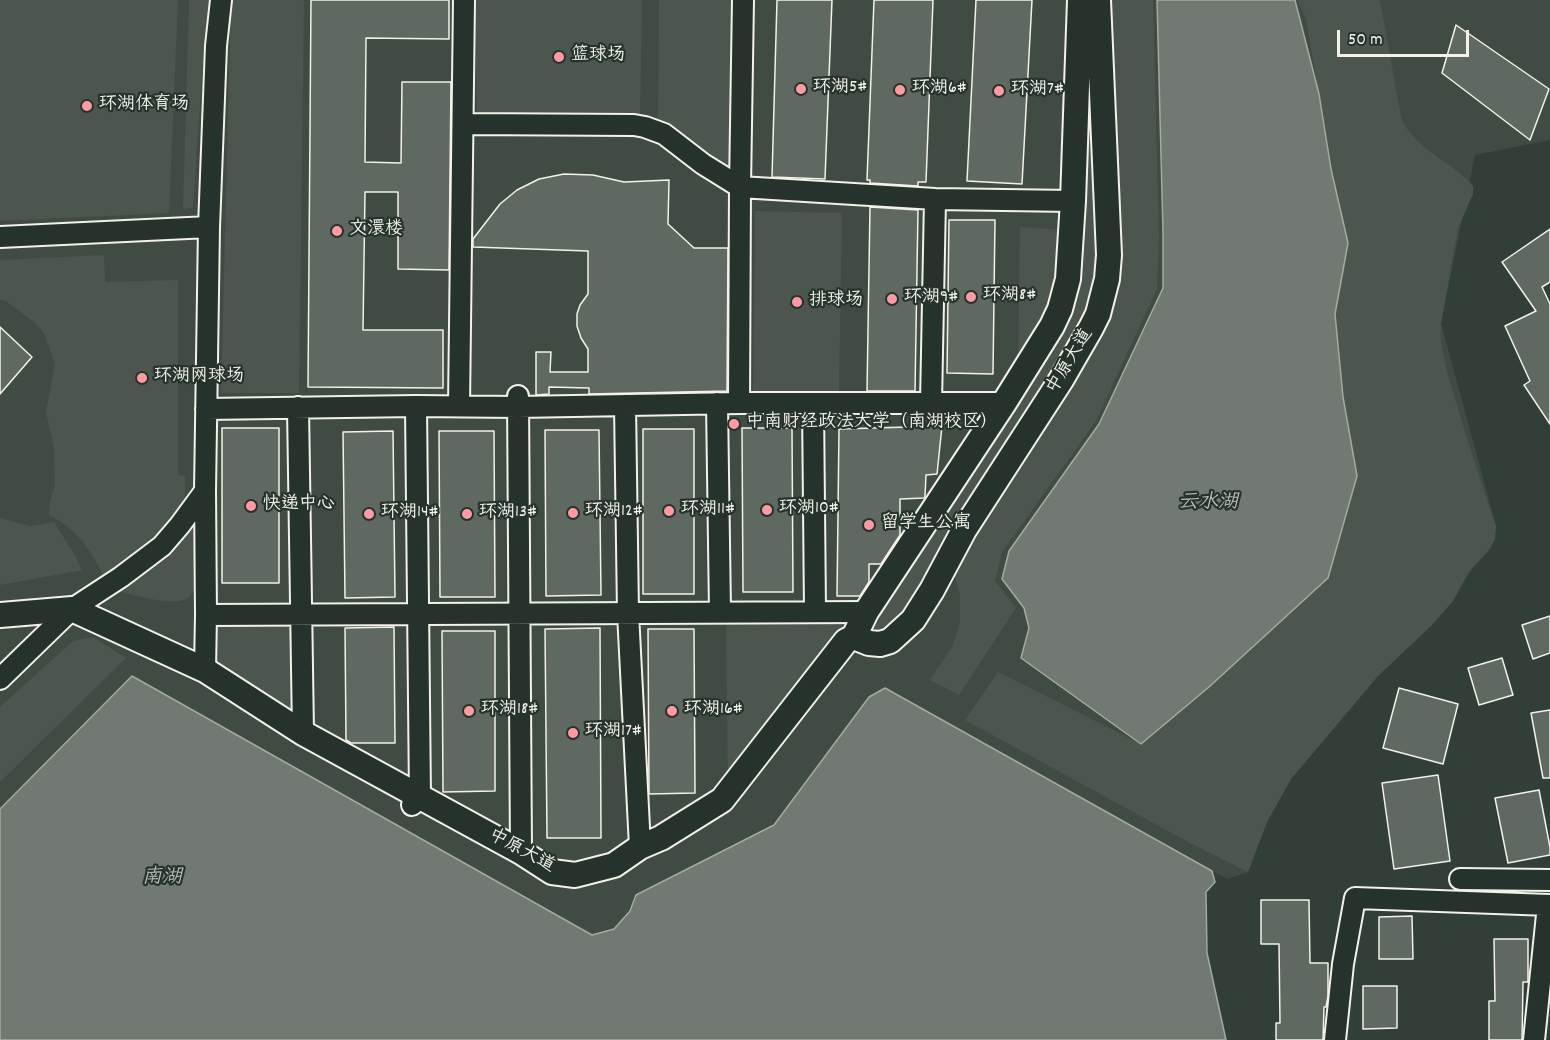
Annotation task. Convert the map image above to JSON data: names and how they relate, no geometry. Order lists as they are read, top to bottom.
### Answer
{
  "streets": {
    "main road": ["中原大道"]
  },
  "water": ["云水湖", "南湖"],
  "places": [
    "篮球场",
    "环湖5#",
    "环湖6#",
    "环湖7#",
    "环湖体育场",
    "文澴楼",
    "环湖8#",
    "环湖9#",
    "排球场",
    "环湖网球场",
    "中南财经政法大学（南湖校区）",
    "快递中心",
    "环湖10#",
    "环湖11#",
    "环湖12#",
    "环湖14#",
    "环湖13#",
    "留学生公寓",
    "环湖18#",
    "环湖16#",
    "环湖17#"
  ],
  "scale_bar": "50 m"
}
